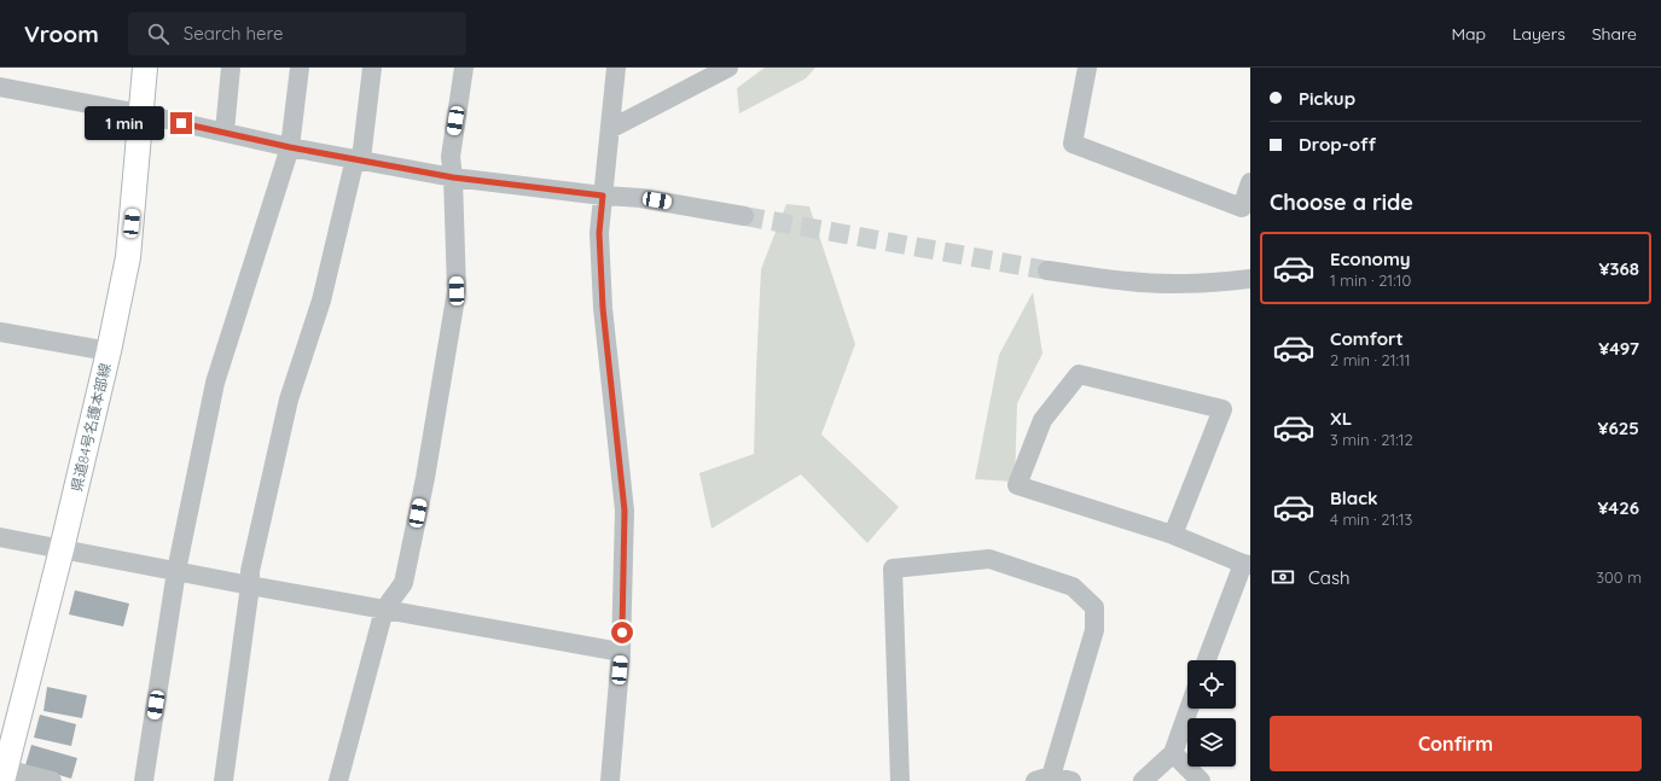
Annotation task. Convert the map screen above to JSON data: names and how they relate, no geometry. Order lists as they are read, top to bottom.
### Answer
{
  "streets": {
    "main road": ["県道84号名護本部線"]
  },
  "page": {
    "header": "Vroom",
    "search": "Search here",
    "nav": ["Map", "Layers", "Share"],
    "banner": ["Pickup", "Drop-off"],
    "bubble": "1 min",
    "heading": "Choose a ride",
    "list": [
      {
        "name": "Economy",
        "note": "1 min · 21:10",
        "value": "¥368"
      },
      {
        "name": "Comfort",
        "note": "2 min · 21:11",
        "value": "¥497"
      },
      {
        "name": "XL",
        "note": "3 min · 21:12",
        "value": "¥625"
      },
      {
        "name": "Black",
        "note": "4 min · 21:13",
        "value": "¥426"
      }
    ],
    "pay": ["Cash", "300 m"],
    "buttons": "Confirm"
  }
}
